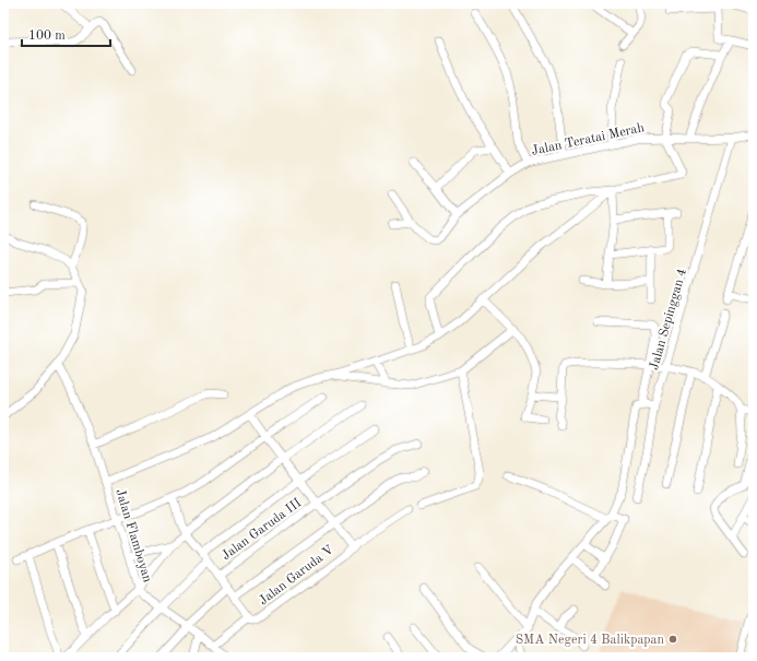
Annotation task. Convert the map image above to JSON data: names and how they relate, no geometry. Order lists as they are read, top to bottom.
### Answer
{
  "streets": {
    "street": [
      "Jalan Teratai Merah",
      "Jalan Sepinggan 4",
      "Jalan Garuda III",
      "Jalan Flamboyan",
      "Jalan Garuda V"
    ]
  },
  "crossings": [
    ["Jalan Teratai Merah", "Jalan Sepinggan 4"],
    ["Jalan Flamboyan", "Jalan Garuda V"]
  ],
  "places": ["SMA Negeri 4 Balikpapan"],
  "scale_bar": "100 m"
}
